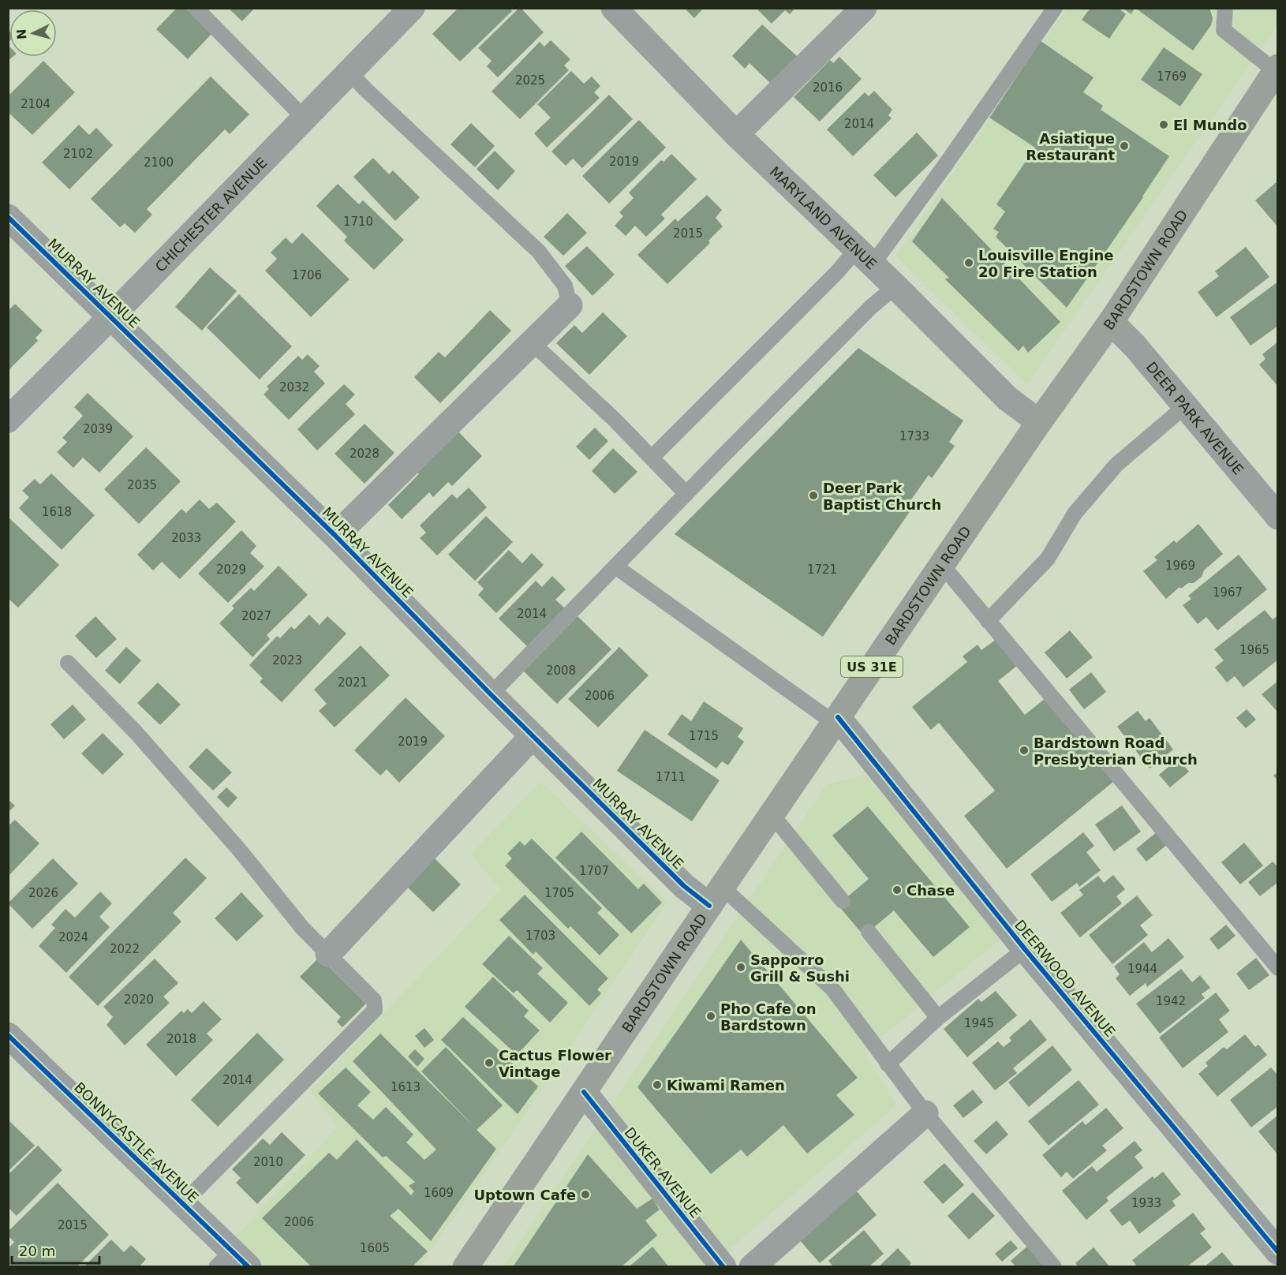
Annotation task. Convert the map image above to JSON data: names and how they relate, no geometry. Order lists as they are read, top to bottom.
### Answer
{
  "streets": {
    "main road": ["BARDSTOWN ROAD", "US 31E"],
    "street": [
      "CHICHESTER AVENUE",
      "MARYLAND AVENUE",
      "MURRAY AVENUE",
      "DEER PARK AVENUE",
      "DEERWOOD AVENUE",
      "BONNYCASTLE AVENUE",
      "DUKER AVENUE"
    ]
  },
  "crossings": [
    ["CHICHESTER AVENUE", "MURRAY AVENUE"],
    ["MARYLAND AVENUE", "BARDSTOWN ROAD"],
    ["BARDSTOWN ROAD", "MURRAY AVENUE"],
    ["BARDSTOWN ROAD", "DEER PARK AVENUE"],
    ["BARDSTOWN ROAD", "DEERWOOD AVENUE"],
    ["BARDSTOWN ROAD", "DUKER AVENUE"]
  ],
  "places": [
    "El Mundo",
    "Asiatique Restaurant",
    "Louisville Engine 20 Fire Station",
    "Deer Park Baptist Church",
    "Bardstown Road Presbyterian Church",
    "Chase",
    "Sapporro Grill & Sushi",
    "Pho Cafe on Bardstown",
    "Cactus Flower Vintage",
    "Kiwami Ramen",
    "Uptown Cafe"
  ],
  "house_numbers": [
    "1769",
    "2025",
    "2016",
    "2104",
    "2014",
    "2102",
    "2019",
    "2100",
    "1710",
    "2015",
    "1706",
    "2032",
    "2039",
    "1733",
    "2028",
    "2035",
    "1618",
    "2033",
    "1969",
    "2029",
    "1721",
    "1967",
    "2014",
    "2027",
    "1965",
    "2023",
    "2008",
    "2021",
    "2006",
    "1715",
    "2019",
    "1711",
    "1707",
    "2026",
    "1705",
    "1703",
    "2024",
    "2022",
    "1944",
    "2020",
    "1942",
    "1945",
    "2018",
    "2014",
    "1613",
    "2010",
    "1609",
    "1933",
    "2006",
    "2015",
    "1605"
  ],
  "scale_bar": "20 m",
  "north": "left"
}
